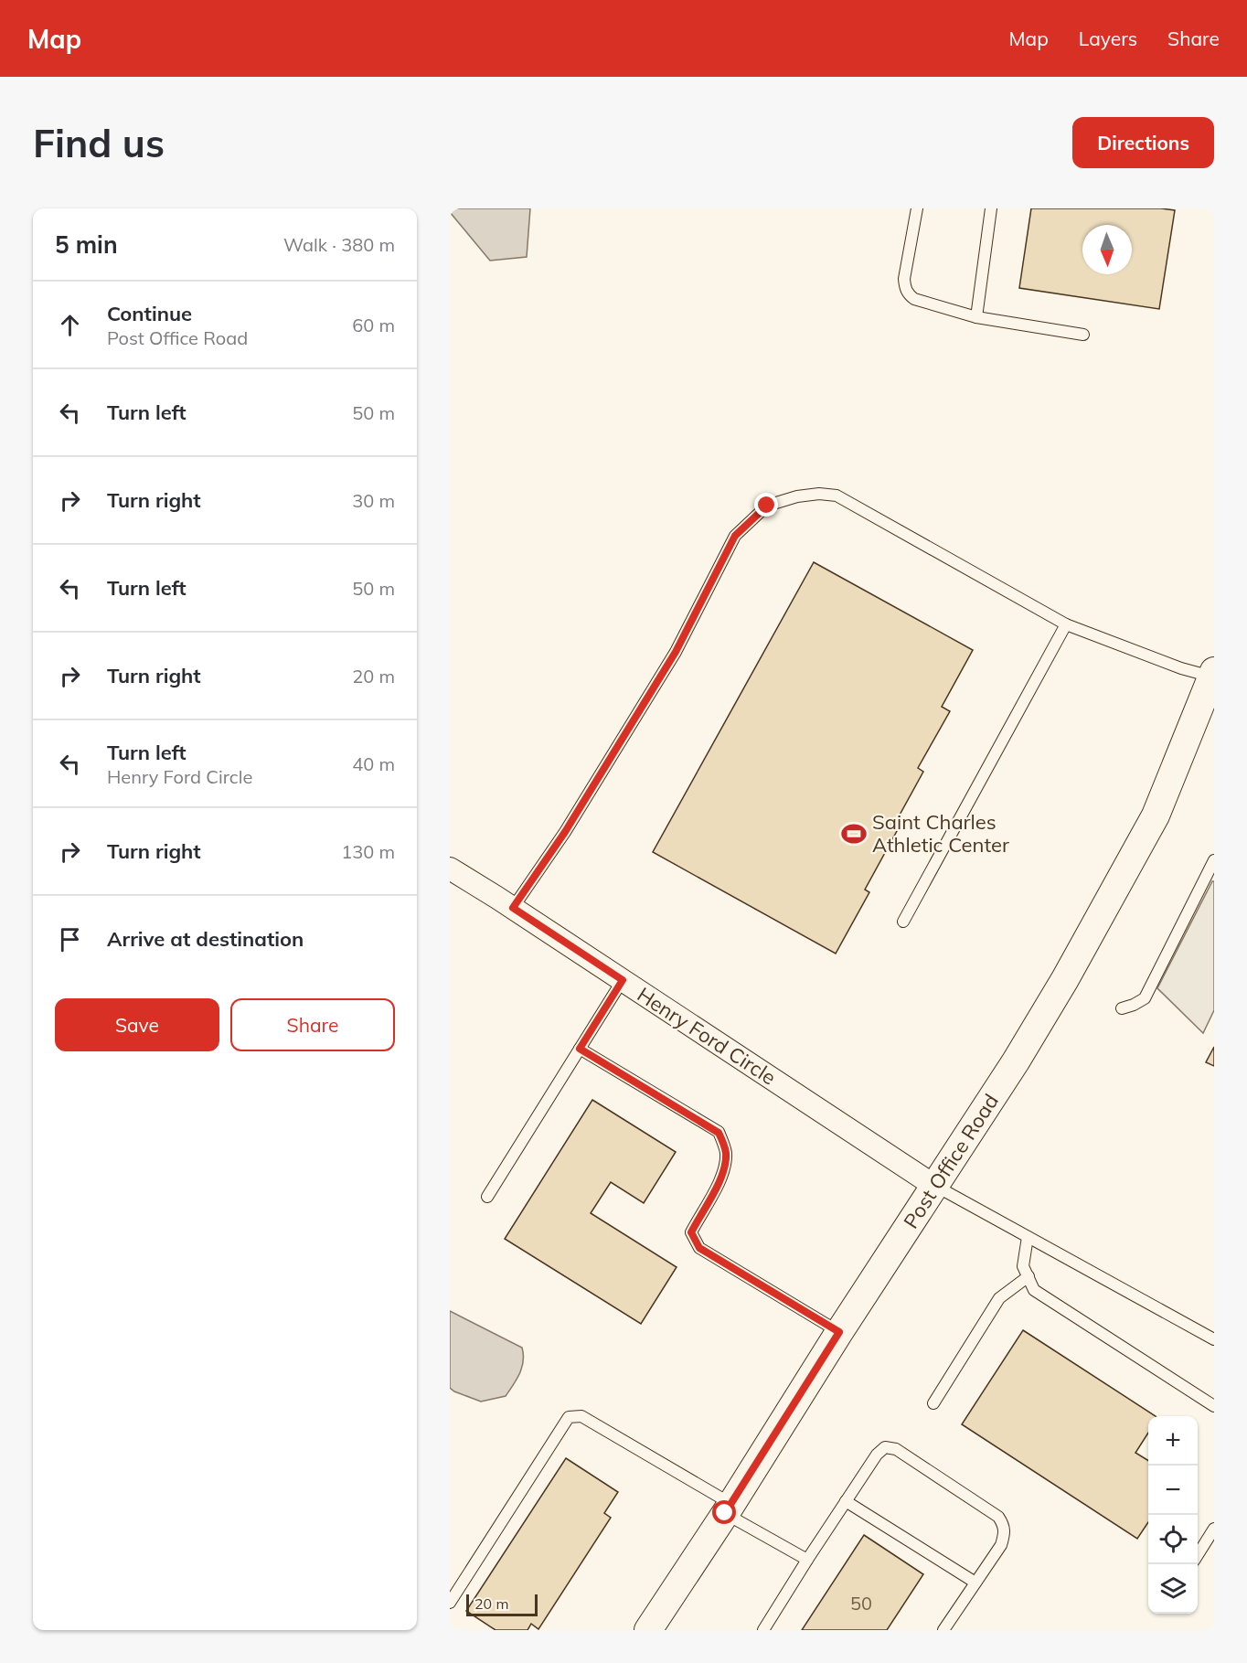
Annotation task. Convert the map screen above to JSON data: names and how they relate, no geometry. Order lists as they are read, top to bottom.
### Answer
{
  "streets": {
    "street": ["Henry Ford Circle", "Post Office Road"]
  },
  "crossings": [
    ["Henry Ford Circle", "Post Office Road"]
  ],
  "places": {
    "sports": ["Saint Charles Athletic Center"]
  },
  "house_numbers": ["50"],
  "scale_bar": "20 m",
  "north": "bottom",
  "page": {
    "header": "Map",
    "nav": ["Map", "Layers", "Share"],
    "buttons": [
      "Directions",
      ["Save", "Share"]
    ],
    "title": "Find us",
    "heading": ["5 min", "Walk · 380 m"],
    "list": [
      ["Continue", "Post Office Road", "60 m"],
      ["Turn left", "50 m"],
      ["Turn right", "30 m"],
      ["Turn left", "50 m"],
      ["Turn right", "20 m"],
      ["Turn left", "Henry Ford Circle", "40 m"],
      ["Turn right", "130 m"],
      "Arrive at destination"
    ],
    "map_buttons": ["+", "−"],
    "scale": "20 m"
  }
}
